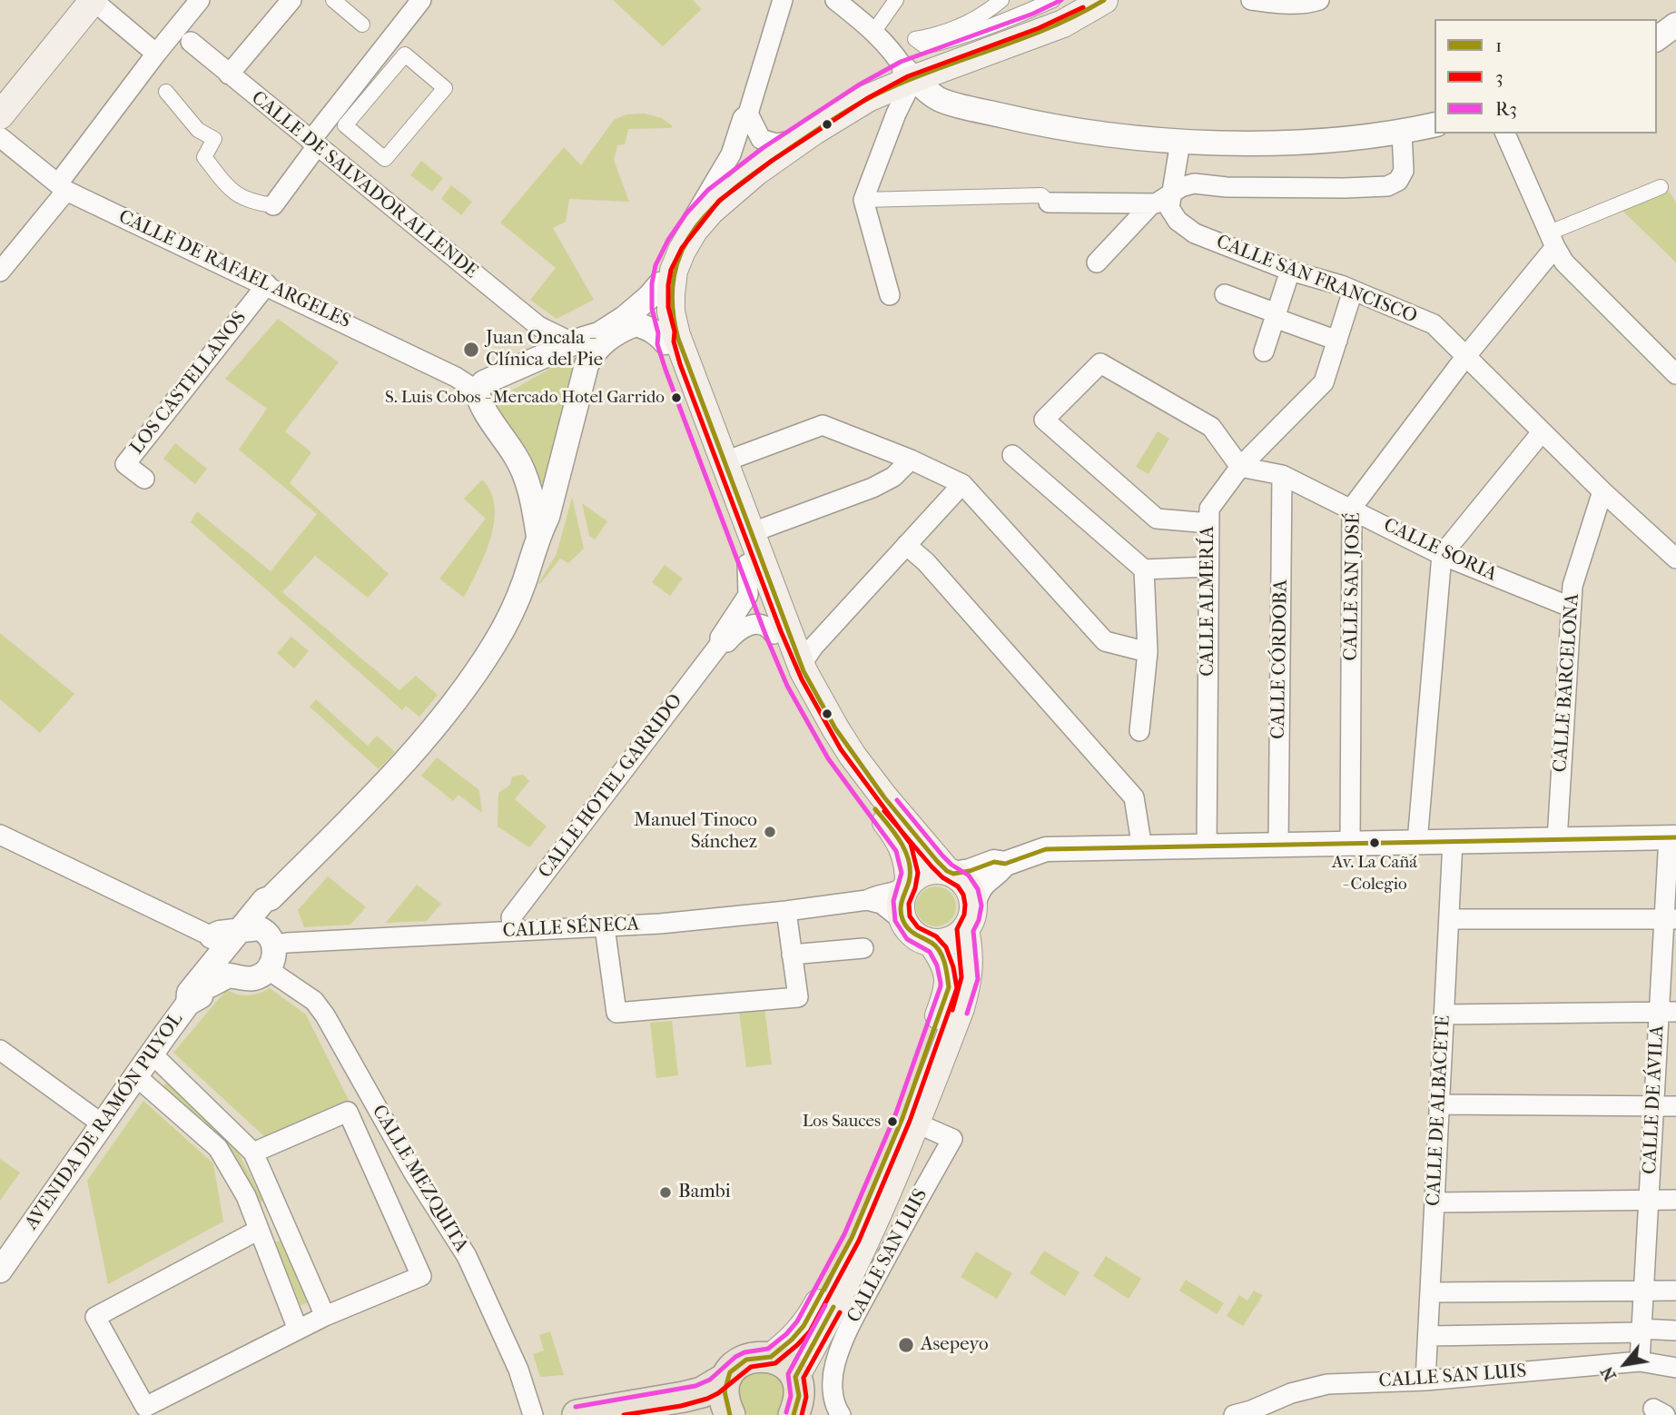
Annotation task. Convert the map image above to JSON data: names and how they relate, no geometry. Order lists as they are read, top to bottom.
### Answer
{
  "streets": {
    "street": [
      "CALLE DE SALVADOR ALLENDE",
      "CALLE DE RAFAEL ARGELES",
      "CALLE SAN FRANCISCO",
      "LOS CASTELLANOS",
      "CALLE SORIA",
      "CALLE SAN JOSÉ",
      "CALLE ALMERÍA",
      "CALLE CÓRDOBA",
      "CALLE BARCELONA",
      "CALLE HOTEL GARRIDO",
      "CALLE SÉNECA",
      "CALLE DE ÁVILA",
      "CALLE DE ALBACETE",
      "AVENIDA DE RAMÓN PUYOL",
      "CALLE MEZQUITA",
      "CALLE SAN LUIS"
    ]
  },
  "crossings": [
    ["CALLE DE RAFAEL ARGELES", "LOS CASTELLANOS"],
    ["CALLE DE RAFAEL ARGELES", "AVENIDA DE RAMÓN PUYOL"],
    ["CALLE SAN FRANCISCO", "CALLE SAN JOSÉ"],
    ["CALLE SAN FRANCISCO", "CALLE ALMERÍA"],
    ["CALLE SAN FRANCISCO", "CALLE BARCELONA"],
    ["CALLE SORIA", "CALLE SAN JOSÉ"],
    ["CALLE SORIA", "CALLE ALMERÍA"],
    ["CALLE SORIA", "CALLE CÓRDOBA"],
    ["CALLE SORIA", "CALLE BARCELONA"],
    ["CALLE HOTEL GARRIDO", "CALLE SÉNECA"],
    ["CALLE SÉNECA", "AVENIDA DE RAMÓN PUYOL"],
    ["CALLE DE ÁVILA", "CALLE SAN LUIS"],
    ["CALLE DE ALBACETE", "CALLE SAN LUIS"]
  ],
  "places": [
    "Juan Oncala - Clínica del Pie",
    "S. Luis Cobos - Mercado Hotel Garrido",
    "Manuel Tinoco Sánchez",
    "Av. La Cañá - Colegio",
    "Los Sauces",
    "Bambi",
    "Asepeyo"
  ],
  "lines": ["transit line 1", "transit line R3", "transit line 3"],
  "legend": ["1", "3", "R3"],
  "north": "bottom left"
}
